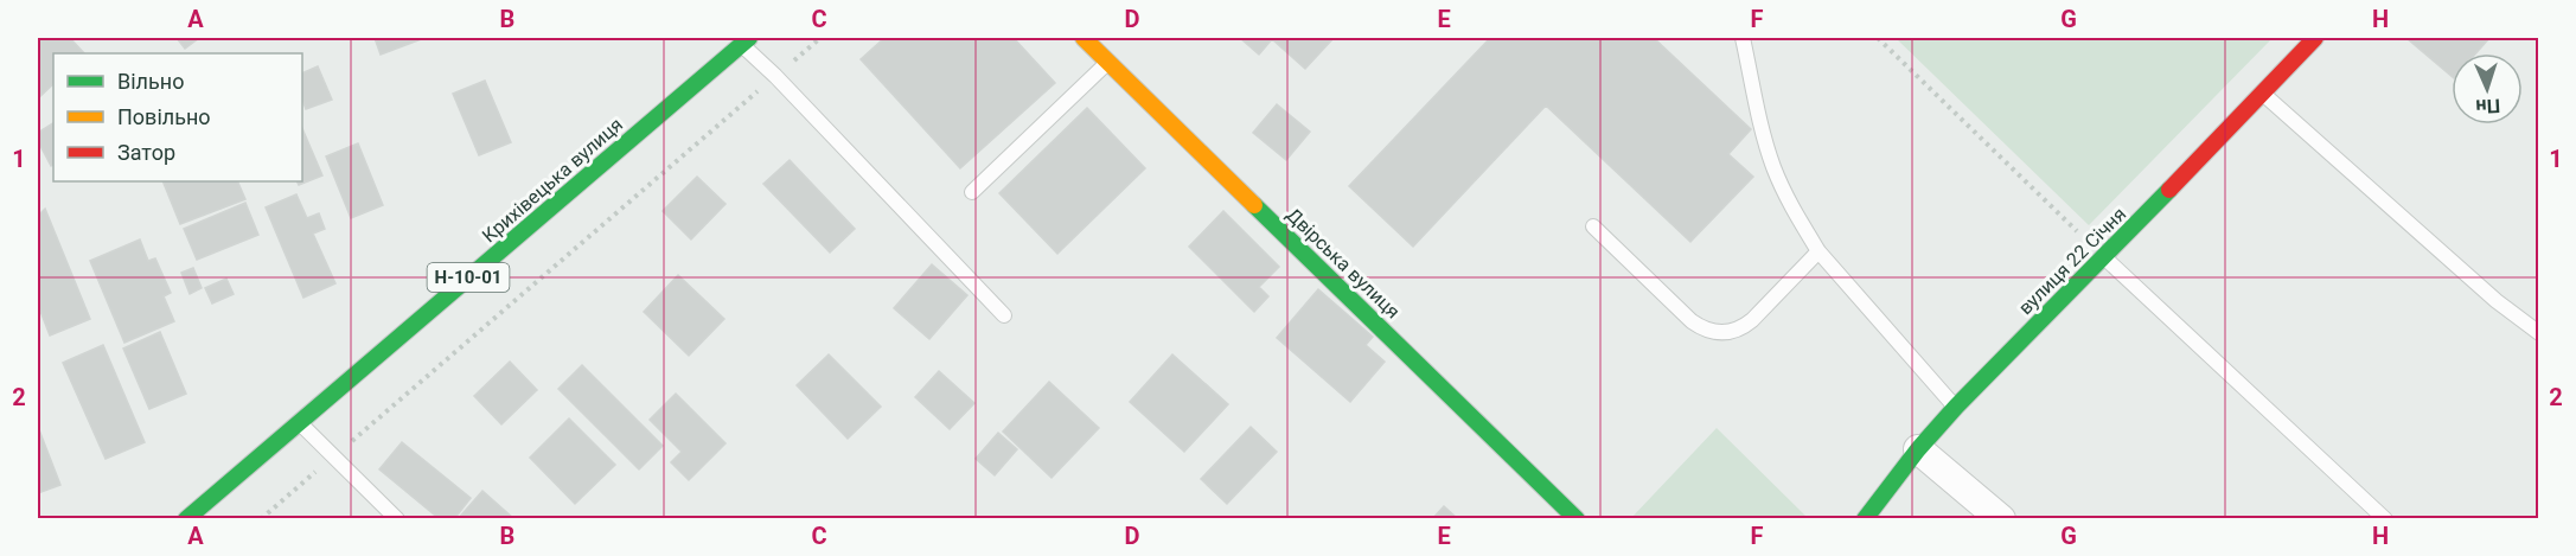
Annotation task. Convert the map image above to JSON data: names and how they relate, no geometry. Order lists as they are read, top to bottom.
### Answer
{
  "streets": {
    "street": [
      "Крихівецька вулиця",
      "вулиця 22 Січня",
      "Двірська вулиця",
      "Н-10-01"
    ]
  },
  "legend": ["Вільно", "Повільно", "Затор"],
  "north": "bottom",
  "grid": {
    "columns": [
      "A",
      "B",
      "C",
      "D",
      "E",
      "F",
      "G",
      "H"
    ],
    "rows": ["1", "2"]
  }
}
